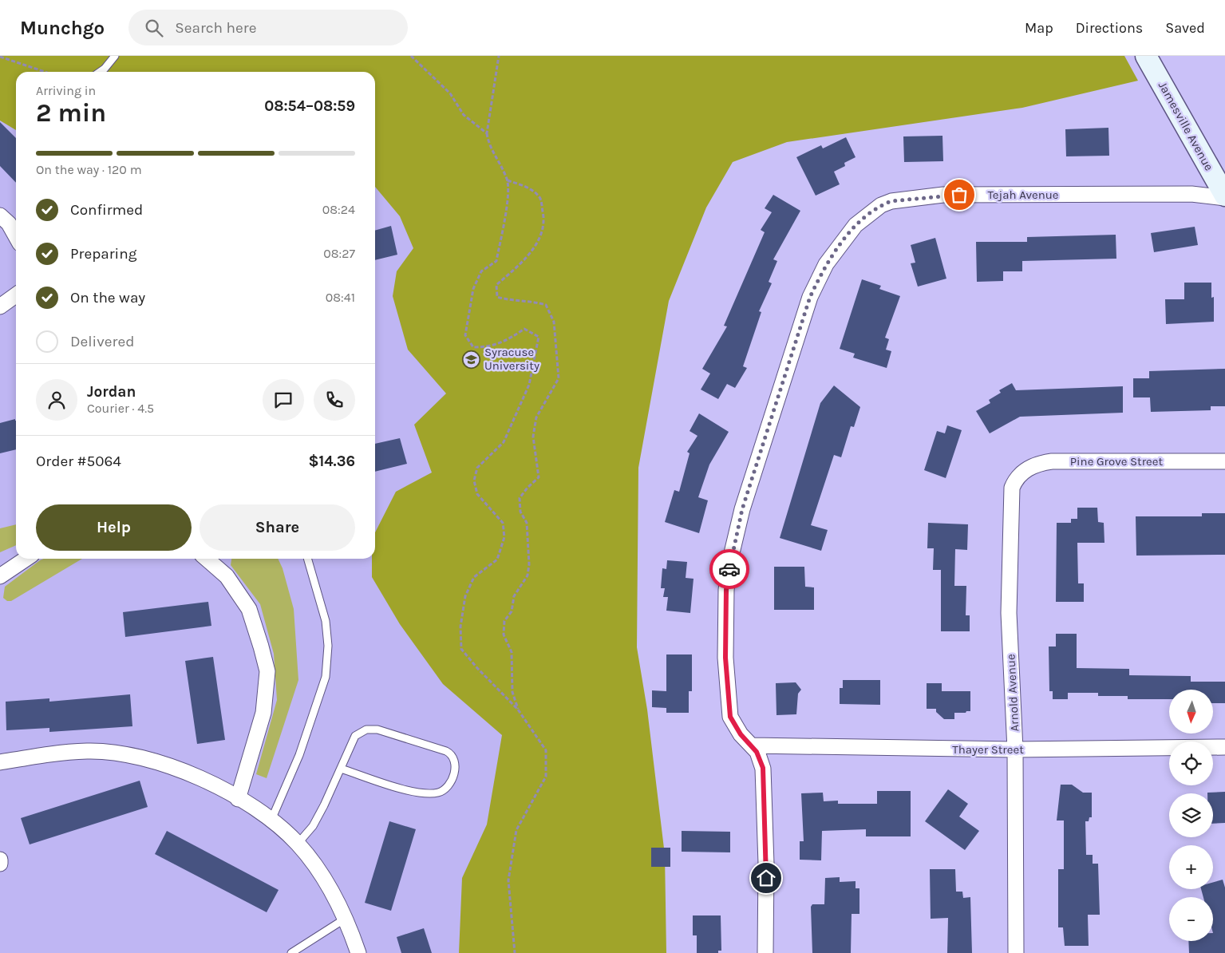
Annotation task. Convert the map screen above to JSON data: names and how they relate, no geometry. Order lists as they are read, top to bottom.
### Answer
{
  "streets": {
    "street": [
      "Jamesville Avenue",
      "Tejah Avenue",
      "Pine Grove Street",
      "Arnold Avenue",
      "Thayer Street"
    ]
  },
  "crossings": [
    ["Jamesville Avenue", "Tejah Avenue"],
    ["Tejah Avenue", "Thayer Street"],
    ["Pine Grove Street", "Arnold Avenue"],
    ["Arnold Avenue", "Thayer Street"]
  ],
  "places": {
    "school or university": ["Syracuse University"]
  },
  "north": "bottom",
  "page": {
    "header": "Munchgo",
    "search": "Search here",
    "nav": ["Map", "Directions", "Saved"],
    "heading": ["2 min", "Arriving in", "08:54–08:59"],
    "panel": [
      "Jordan",
      "Courier · 4.5",
      "Order #5064",
      "$14.36"
    ],
    "bar": "On the way · 120 m",
    "list": [
      ["Confirmed", "08:24"],
      ["Preparing", "08:27"],
      ["On the way", "08:41"],
      "Delivered"
    ],
    "buttons": ["Help", "Share"],
    "map_buttons": ["+", "−"]
  }
}
